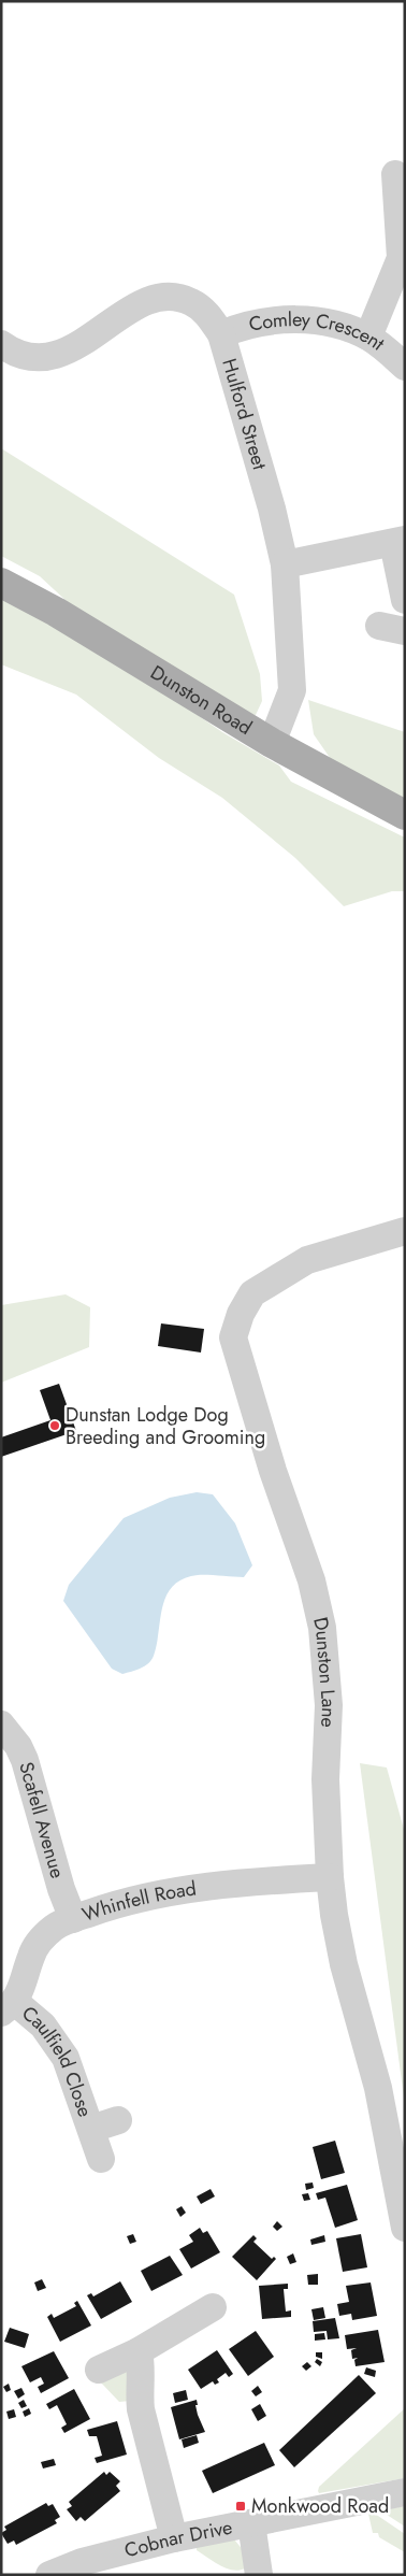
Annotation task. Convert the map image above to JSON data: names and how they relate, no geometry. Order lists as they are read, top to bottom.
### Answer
{
  "streets": {
    "main road": ["Dunston Road"],
    "street": [
      "Comley Crescent",
      "Hulford Street",
      "Dunston Lane",
      "Scafell Avenue",
      "Whinfell Road",
      "Caulfield Close",
      "Cobnar Drive"
    ]
  },
  "crossings": [
    ["Comley Crescent", "Hulford Street"],
    ["Hulford Street", "Dunston Road"],
    ["Dunston Lane", "Whinfell Road"],
    ["Scafell Avenue", "Whinfell Road"],
    ["Whinfell Road", "Caulfield Close"]
  ],
  "places": {
    "other": ["Dunstan Lodge Dog Breeding and Grooming"],
    "transit": ["Monkwood Road"]
  }
}
